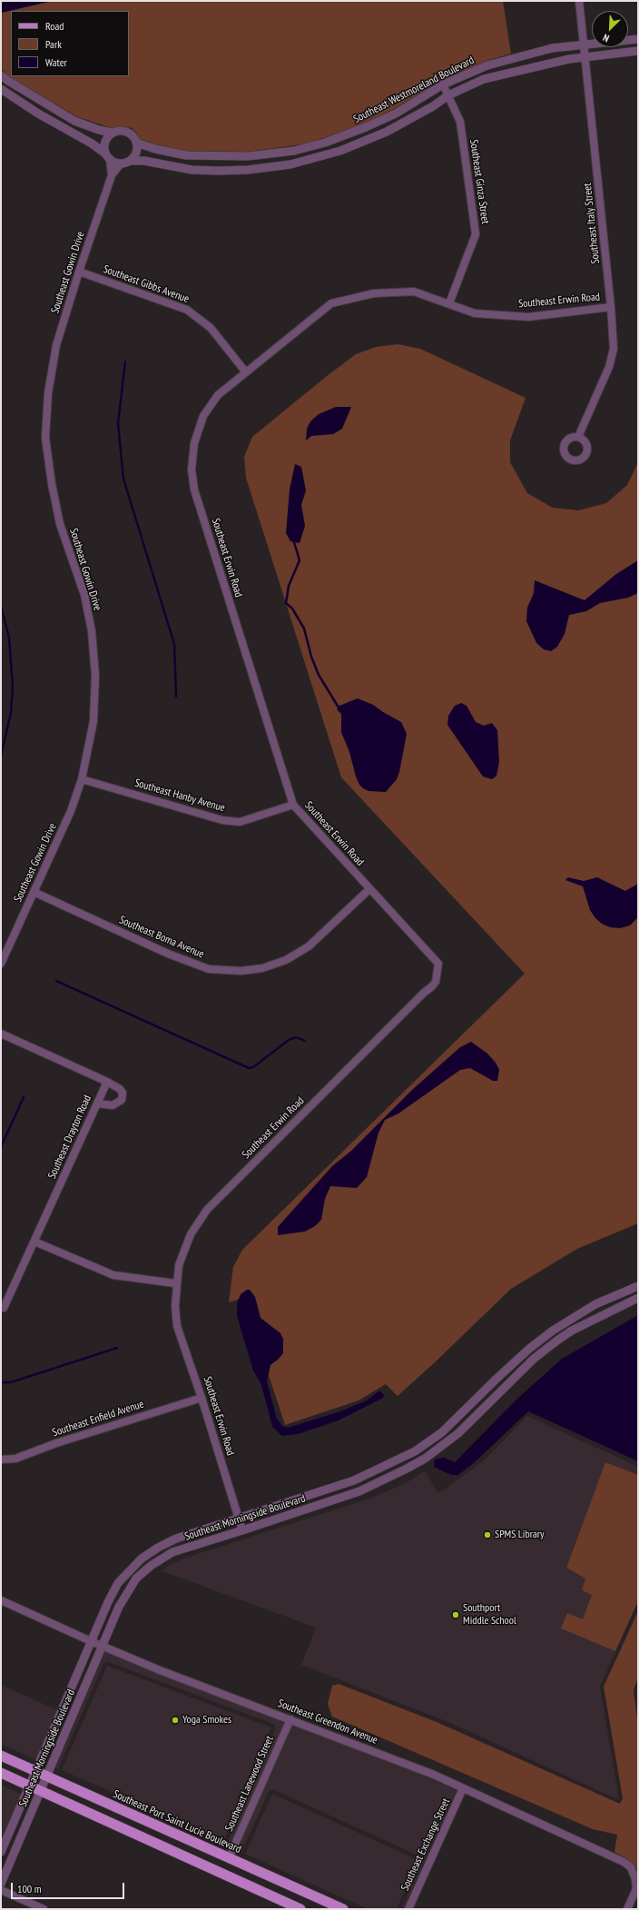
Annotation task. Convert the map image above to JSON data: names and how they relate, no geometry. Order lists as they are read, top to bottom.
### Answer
{
  "streets": {
    "main road": ["Southeast Port Saint Lucie Boulevard"],
    "street": [
      "Southeast Westmoreland Boulevard",
      "Southeast Ginza Street",
      "Southeast Italy Street",
      "Southeast Gowin Drive",
      "Southeast Gibbs Avenue",
      "Southeast Erwin Road",
      "Southeast Hanby Avenue",
      "Southeast Boma Avenue",
      "Southeast Drayton Road",
      "Southeast Enfield Avenue",
      "Southeast Morningside Boulevard",
      "Southeast Greendon Avenue",
      "Southeast Lanewood Street",
      "Southeast Exchange Street"
    ]
  },
  "crossings": [
    ["Southeast Westmoreland Boulevard", "Southeast Ginza Street"],
    ["Southeast Westmoreland Boulevard", "Southeast Italy Street"],
    ["Southeast Westmoreland Boulevard", "Southeast Gowin Drive"],
    ["Southeast Ginza Street", "Southeast Erwin Road"],
    ["Southeast Italy Street", "Southeast Erwin Road"],
    ["Southeast Gowin Drive", "Southeast Gibbs Avenue"],
    ["Southeast Gowin Drive", "Southeast Hanby Avenue"],
    ["Southeast Gowin Drive", "Southeast Boma Avenue"],
    ["Southeast Gibbs Avenue", "Southeast Erwin Road"],
    ["Southeast Erwin Road", "Southeast Hanby Avenue"],
    ["Southeast Erwin Road", "Southeast Boma Avenue"],
    ["Southeast Erwin Road", "Southeast Enfield Avenue"],
    ["Southeast Erwin Road", "Southeast Morningside Boulevard"],
    ["Southeast Morningside Boulevard", "Southeast Greendon Avenue"],
    ["Southeast Morningside Boulevard", "Southeast Port Saint Lucie Boulevard"],
    ["Southeast Greendon Avenue", "Southeast Lanewood Street"],
    ["Southeast Greendon Avenue", "Southeast Exchange Street"],
    ["Southeast Lanewood Street", "Southeast Port Saint Lucie Boulevard"]
  ],
  "places": ["SPMS Library", "Southport Middle School", "Yoga Smokes"],
  "legend": ["Road", "Park", "Water"],
  "scale_bar": "100 m",
  "north": "bottom left"
}
